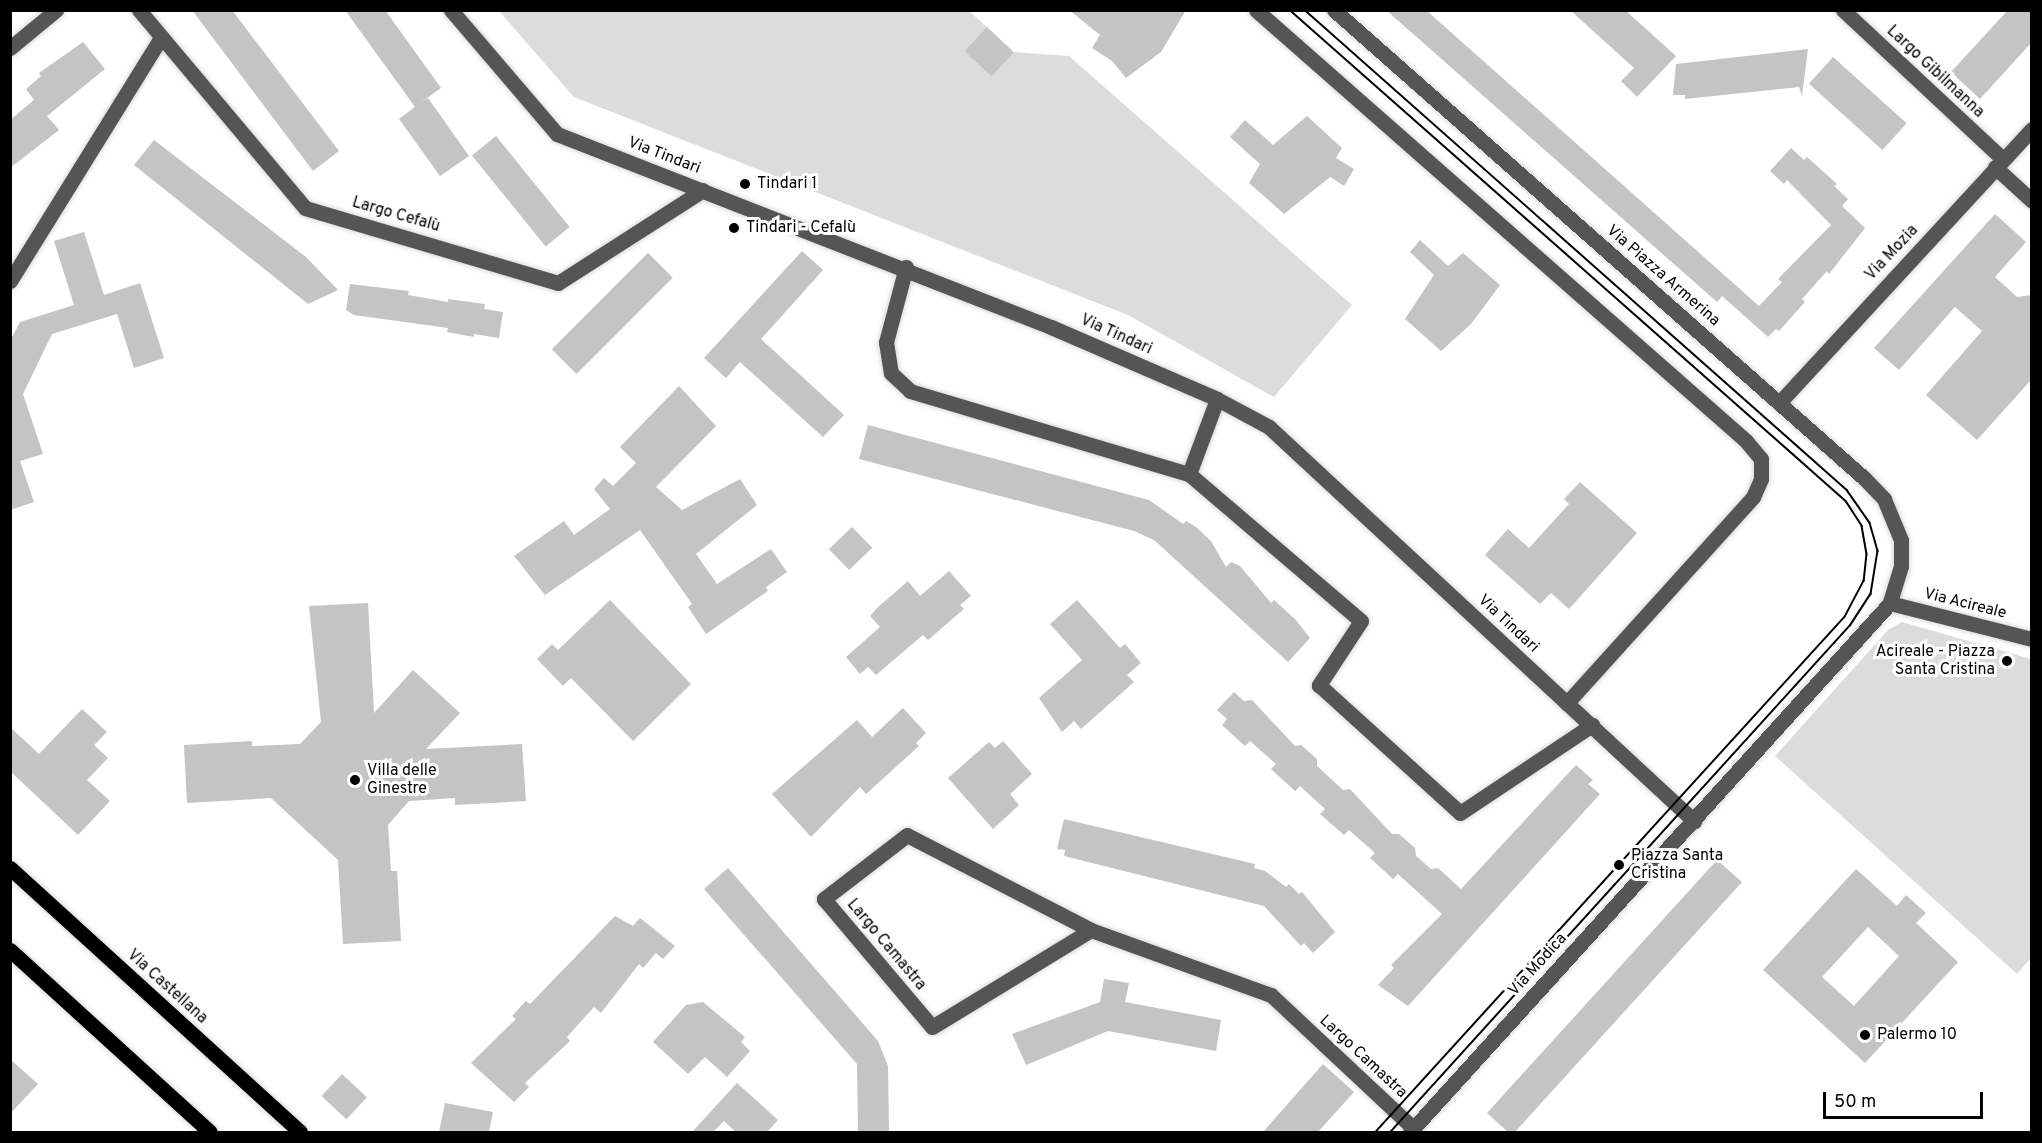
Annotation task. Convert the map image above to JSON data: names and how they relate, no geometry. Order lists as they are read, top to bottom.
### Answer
{
  "streets": {
    "main road": ["Via Castellana"],
    "street": [
      "Largo Gibilmanna",
      "Via Tindari",
      "Largo Cefalù",
      "Via Mozia",
      "Via Piazza Armerina",
      "Via Acireale",
      "Largo Camastra",
      "Via Modica"
    ]
  },
  "crossings": [
    ["Largo Gibilmanna", "Via Mozia"],
    ["Via Tindari", "Largo Cefalù"],
    ["Via Tindari", "Via Modica"],
    ["Via Mozia", "Via Piazza Armerina"],
    ["Via Piazza Armerina", "Via Acireale"],
    ["Largo Camastra", "Via Modica"]
  ],
  "places": [
    "Tindari 1",
    "Tindari - Cefalù",
    "Acireale - Piazza Santa Cristina",
    "Villa delle Ginestre",
    "Piazza Santa Cristina",
    "Palermo 10"
  ],
  "scale_bar": "50 m"
}
